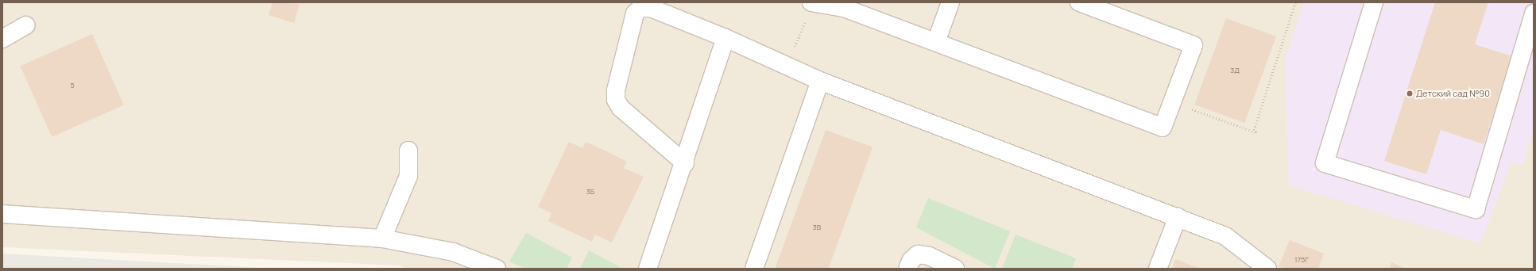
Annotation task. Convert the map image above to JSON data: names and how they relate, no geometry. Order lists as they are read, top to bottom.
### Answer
{
  "places": ["Детский сад №90"],
  "house_numbers": [
    "3Д",
    "5",
    "3Б",
    "3В",
    "175Г"
  ]
}
